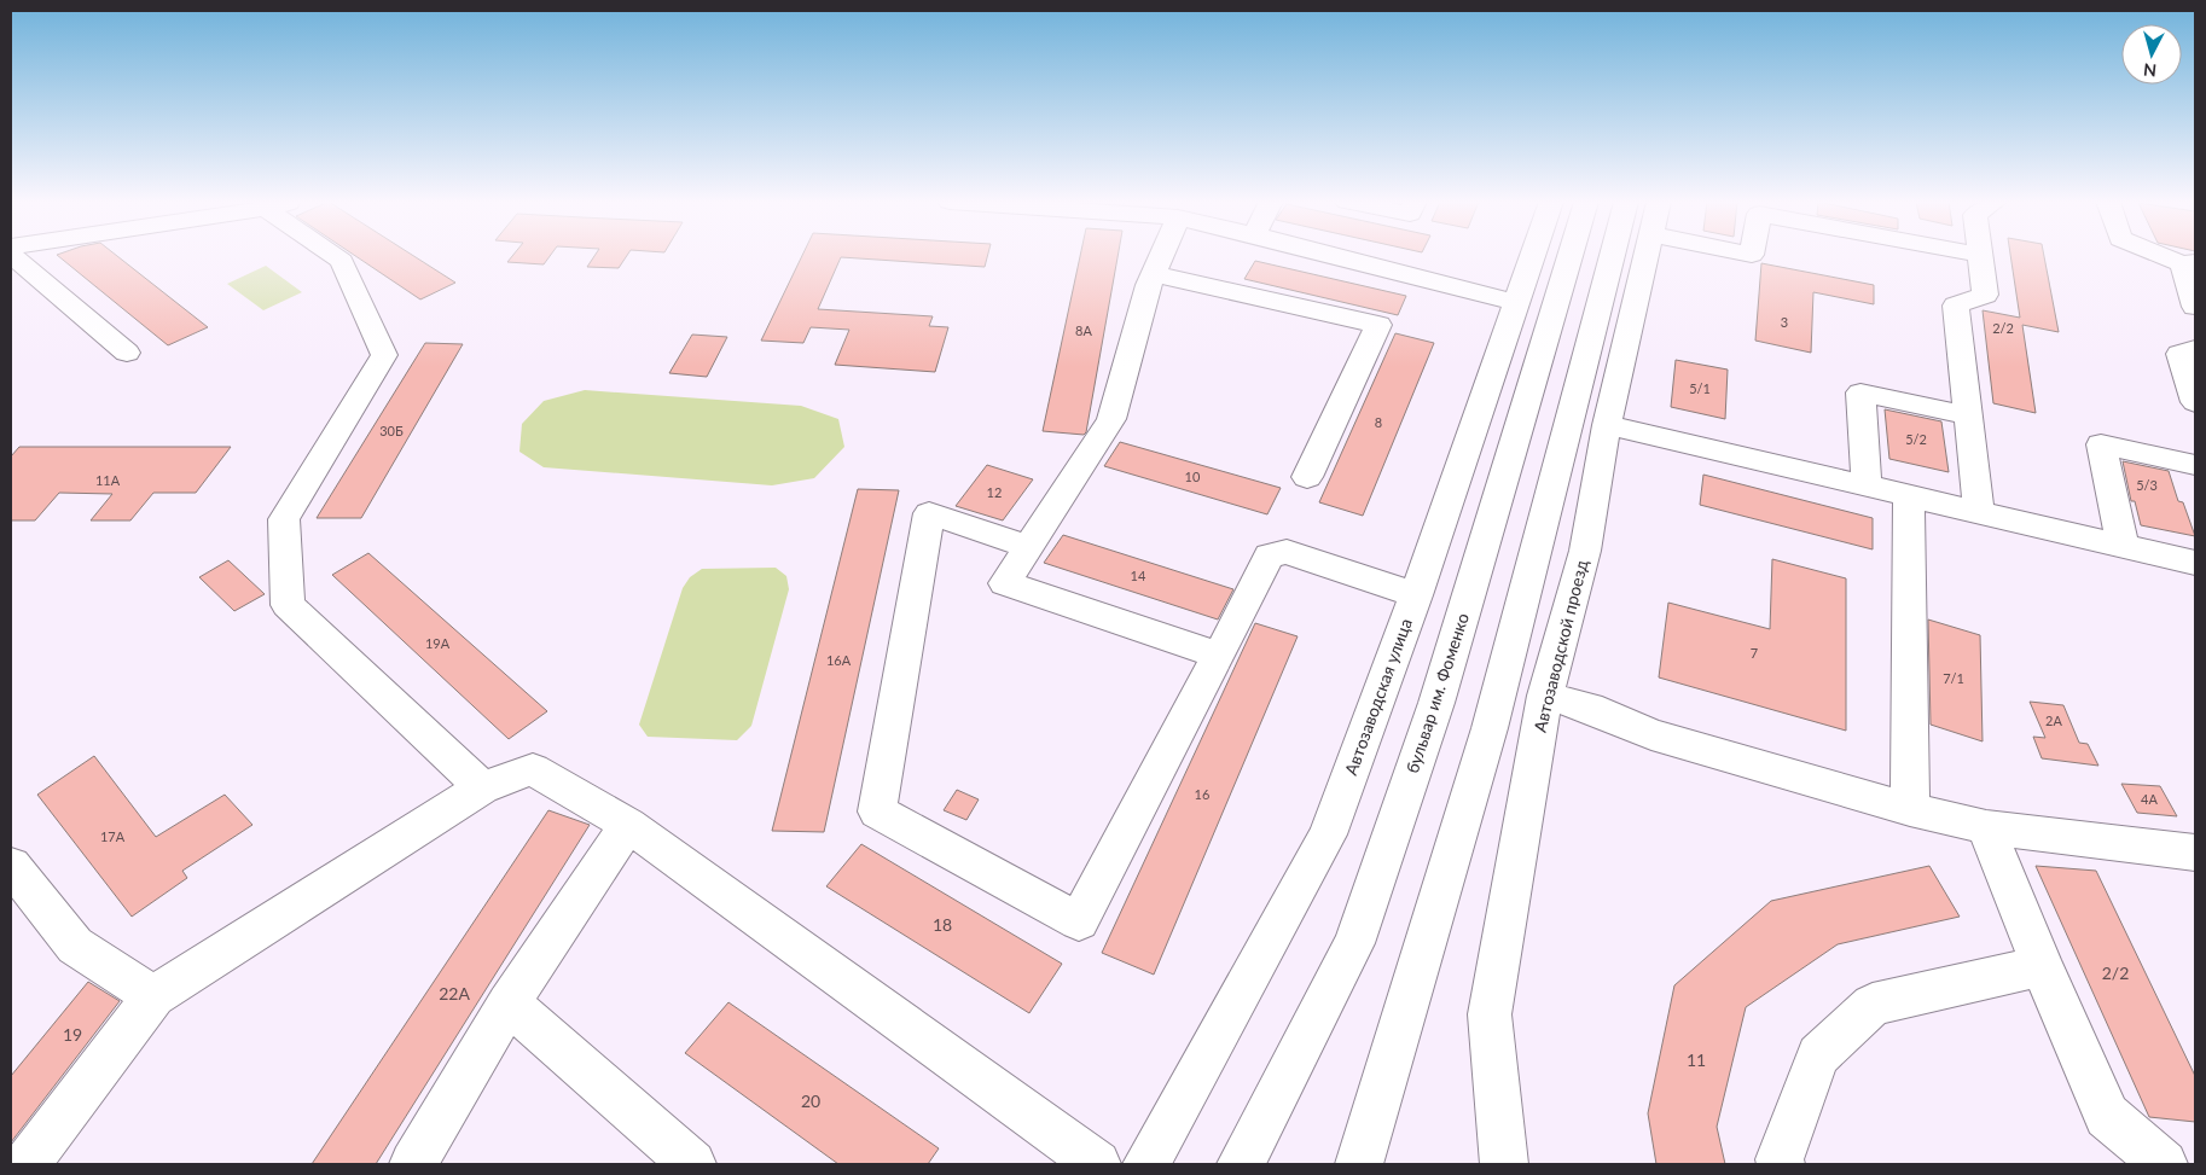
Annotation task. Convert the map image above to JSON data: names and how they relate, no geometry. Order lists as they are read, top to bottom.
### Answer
{
  "streets": {
    "street": ["Автозаводской проезд", "бульвар им. Фоменко", "Автозаводская улица"]
  },
  "house_numbers": [
    "3",
    "2/2",
    "8А",
    "5/1",
    "8",
    "30Б",
    "5/2",
    "10",
    "11А",
    "5/3",
    "12",
    "14",
    "19А",
    "7",
    "16А",
    "7/1",
    "2А",
    "16",
    "4А",
    "17А",
    "18",
    "2/2",
    "22А",
    "19",
    "11",
    "20"
  ],
  "north": "bottom"
}
